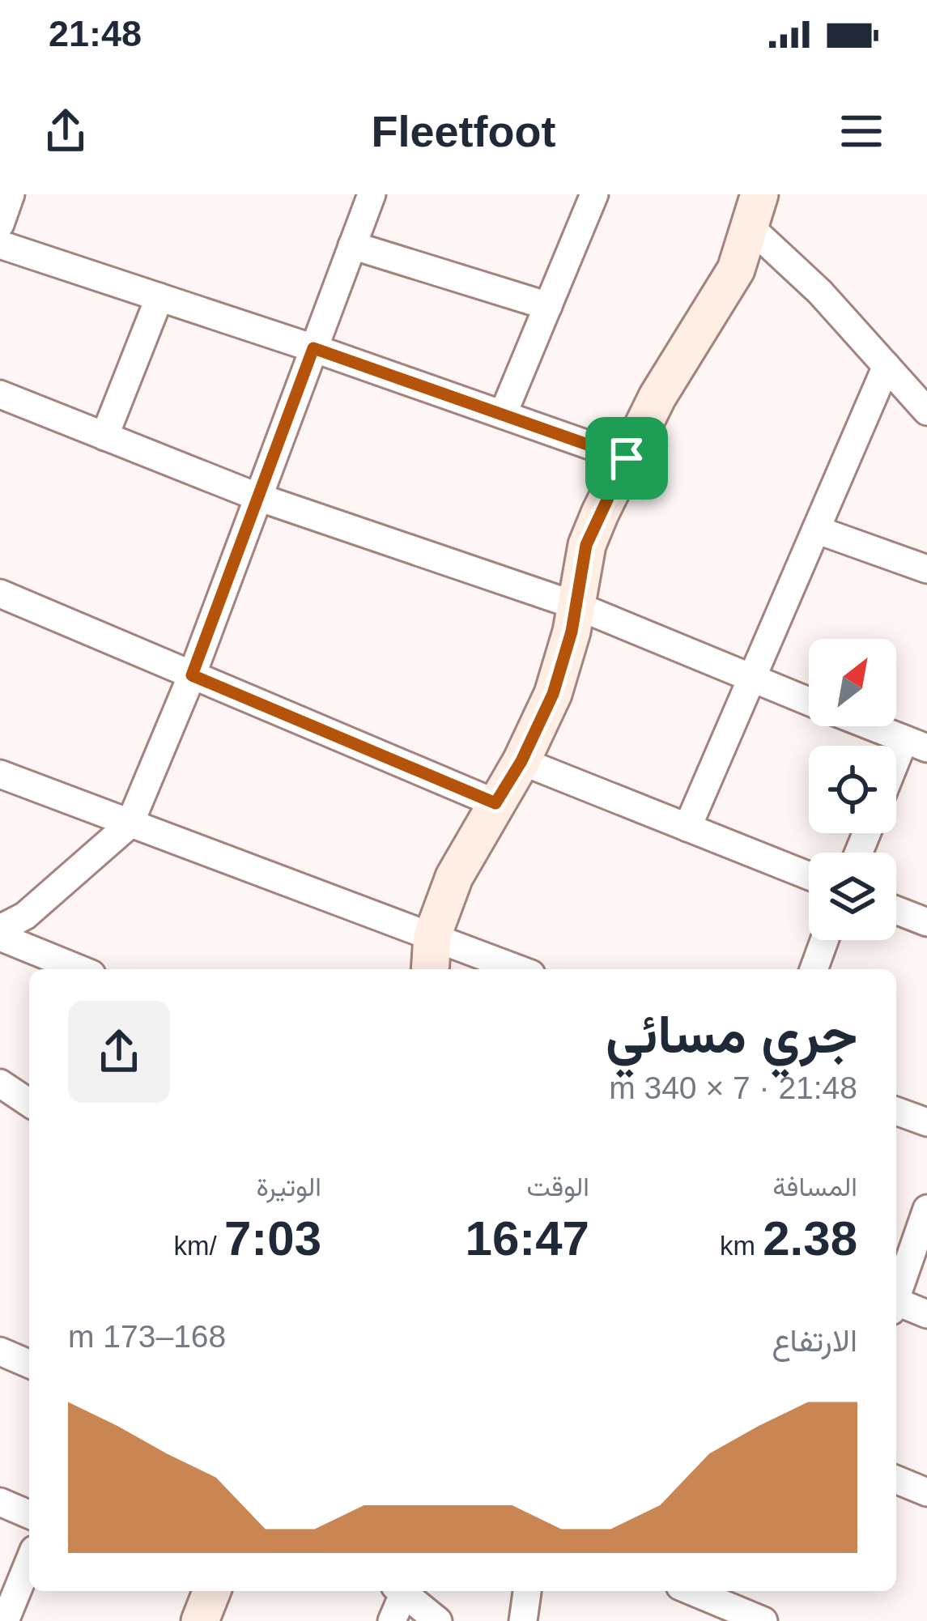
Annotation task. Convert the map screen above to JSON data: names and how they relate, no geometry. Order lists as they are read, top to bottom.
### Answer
{
  "north": "top right",
  "page": {
    "status": "21:48",
    "header": "Fleetfoot",
    "heading": ["جري مسائي", "21:48 · 7 × 340 m"],
    "stats": [
      ["المسافة", "2.38 km"],
      ["الوقت", "16:47"],
      ["الوتيرة", "7:03 /km"]
    ],
    "chart": ["الارتفاع", "168–173 m"]
  }
}
